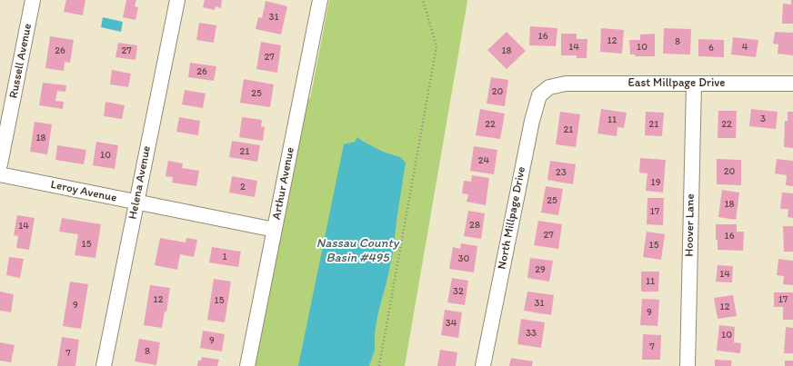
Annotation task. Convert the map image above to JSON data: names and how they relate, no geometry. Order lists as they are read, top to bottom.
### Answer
{
  "streets": {
    "street": [
      "Russell Avenue",
      "East Millpage Drive",
      "Helena Avenue",
      "Arthur Avenue",
      "Leroy Avenue",
      "North Millpage Drive",
      "Hoover Lane"
    ]
  },
  "crossings": [
    ["East Millpage Drive", "North Millpage Drive"],
    ["East Millpage Drive", "Hoover Lane"],
    ["Helena Avenue", "Leroy Avenue"],
    ["Arthur Avenue", "Leroy Avenue"]
  ],
  "water": ["Nassau County Basin #495"],
  "house_numbers": [
    "31",
    "16",
    "12",
    "8",
    "14",
    "10",
    "4",
    "6",
    "26",
    "27",
    "18",
    "27",
    "26",
    "20",
    "25",
    "3",
    "11",
    "22",
    "21",
    "22",
    "21",
    "18",
    "21",
    "10",
    "24",
    "20",
    "23",
    "19",
    "2",
    "25",
    "18",
    "17",
    "28",
    "14",
    "27",
    "16",
    "15",
    "15",
    "1",
    "30",
    "29",
    "14",
    "11",
    "32",
    "12",
    "17",
    "15",
    "31",
    "9",
    "12",
    "9",
    "34",
    "33",
    "10",
    "9",
    "7",
    "8",
    "7"
  ]
}
